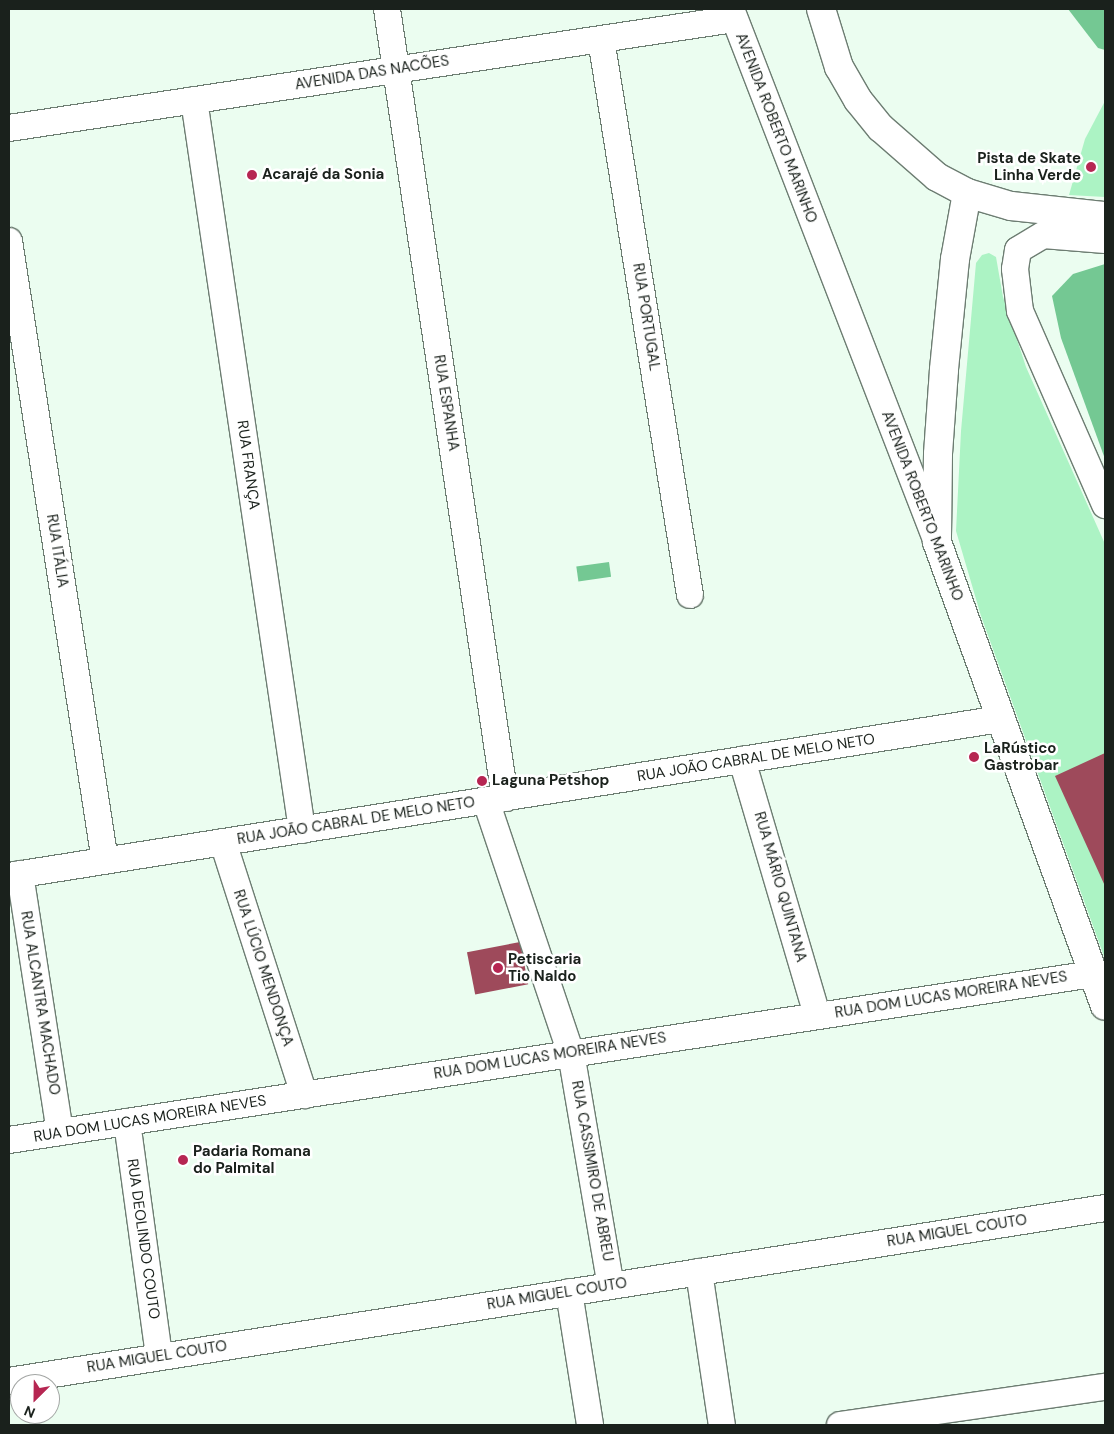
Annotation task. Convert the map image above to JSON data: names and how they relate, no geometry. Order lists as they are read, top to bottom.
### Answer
{
  "streets": {
    "main road": ["AVENIDA ROBERTO MARINHO"],
    "street": [
      "AVENIDA DAS NACÕES",
      "RUA PORTUGAL",
      "RUA ESPANHA",
      "RUA FRANÇA",
      "RUA ITÁLIA",
      "RUA JOÃO CABRAL DE MELO NETO",
      "RUA MÁRIO QUINTANA",
      "RUA LÚCIO MENDONÇA",
      "RUA DOM LUCAS MOREIRA NEVES",
      "RUA ALCANTRA MACHADO",
      "RUA CASSIMIRO DE ABREU",
      "RUA MIGUEL COUTO",
      "RUA DEOLINDO COUTO"
    ]
  },
  "crossings": [
    ["AVENIDA DAS NACÕES", "AVENIDA ROBERTO MARINHO"],
    ["AVENIDA DAS NACÕES", "RUA PORTUGAL"],
    ["AVENIDA DAS NACÕES", "RUA ESPANHA"],
    ["AVENIDA DAS NACÕES", "RUA FRANÇA"],
    ["AVENIDA ROBERTO MARINHO", "RUA JOÃO CABRAL DE MELO NETO"],
    ["AVENIDA ROBERTO MARINHO", "RUA DOM LUCAS MOREIRA NEVES"],
    ["RUA ESPANHA", "RUA JOÃO CABRAL DE MELO NETO"],
    ["RUA ESPANHA", "RUA CASSIMIRO DE ABREU"],
    ["RUA FRANÇA", "RUA JOÃO CABRAL DE MELO NETO"],
    ["RUA ITÁLIA", "RUA JOÃO CABRAL DE MELO NETO"],
    ["RUA JOÃO CABRAL DE MELO NETO", "RUA MÁRIO QUINTANA"],
    ["RUA JOÃO CABRAL DE MELO NETO", "RUA LÚCIO MENDONÇA"],
    ["RUA JOÃO CABRAL DE MELO NETO", "RUA ALCANTRA MACHADO"],
    ["RUA JOÃO CABRAL DE MELO NETO", "RUA CASSIMIRO DE ABREU"],
    ["RUA MÁRIO QUINTANA", "RUA DOM LUCAS MOREIRA NEVES"],
    ["RUA LÚCIO MENDONÇA", "RUA DOM LUCAS MOREIRA NEVES"],
    ["RUA DOM LUCAS MOREIRA NEVES", "RUA ALCANTRA MACHADO"],
    ["RUA DOM LUCAS MOREIRA NEVES", "RUA CASSIMIRO DE ABREU"],
    ["RUA DOM LUCAS MOREIRA NEVES", "RUA DEOLINDO COUTO"],
    ["RUA CASSIMIRO DE ABREU", "RUA MIGUEL COUTO"],
    ["RUA MIGUEL COUTO", "RUA DEOLINDO COUTO"]
  ],
  "places": [
    "Pista de Skate Linha Verde",
    "Acarajé da Sonia",
    "LaRústico Gastrobar",
    "Laguna Petshop",
    "Petiscaria Tio Naldo",
    "Padaria Romana do Palmital"
  ],
  "north": "bottom left"
}
